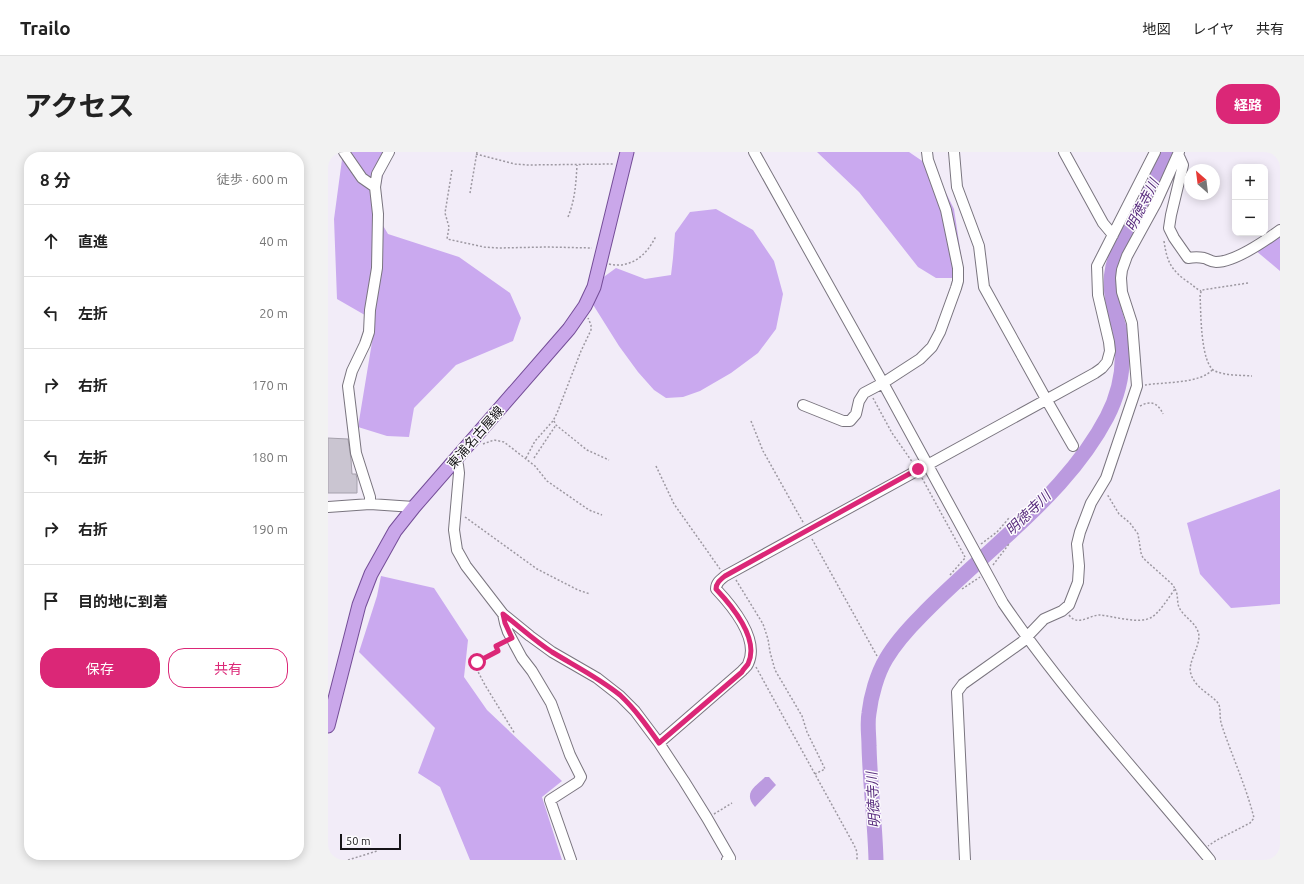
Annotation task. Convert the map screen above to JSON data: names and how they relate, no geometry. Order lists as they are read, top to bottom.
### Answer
{
  "streets": {
    "main road": ["東浦名古屋線"]
  },
  "water": ["明徳寺川"],
  "scale_bar": "50 m",
  "north": "top left",
  "page": {
    "header": "Trailo",
    "nav": ["地図", "レイヤ", "共有"],
    "title": "アクセス",
    "buttons": [
      "経路",
      ["保存", "共有"]
    ],
    "heading": ["8 分", "徒歩 · 600 m"],
    "map_buttons": ["+", "−"],
    "list": [
      ["直進", "40 m"],
      ["左折", "20 m"],
      ["右折", "170 m"],
      ["左折", "180 m"],
      ["右折", "190 m"],
      "目的地に到着"
    ],
    "scale": "50 m"
  }
}
